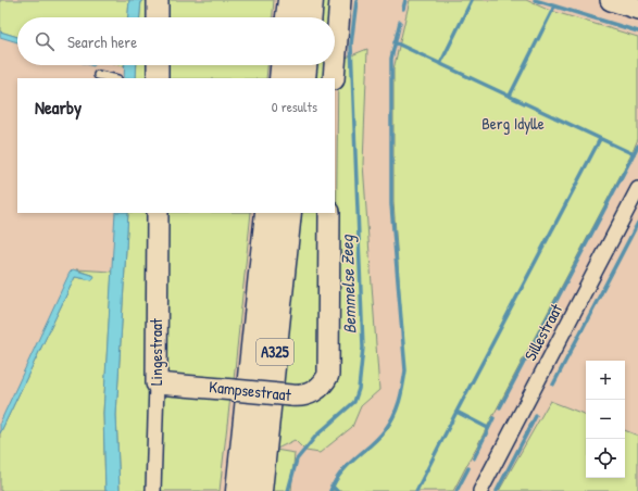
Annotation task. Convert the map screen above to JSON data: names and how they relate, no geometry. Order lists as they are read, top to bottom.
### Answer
{
  "streets": {
    "highway": ["A325"],
    "street": ["Sillestraat", "Lingestraat", "Kampsestraat"]
  },
  "crossings": [
    ["Lingestraat", "Kampsestraat"]
  ],
  "water": ["Bemmelse Zeeg"],
  "parks": ["Berg Idylle"],
  "page": {
    "search": "Search here",
    "heading": ["Nearby", "0 results"],
    "map_buttons": ["+", "−"]
  }
}
